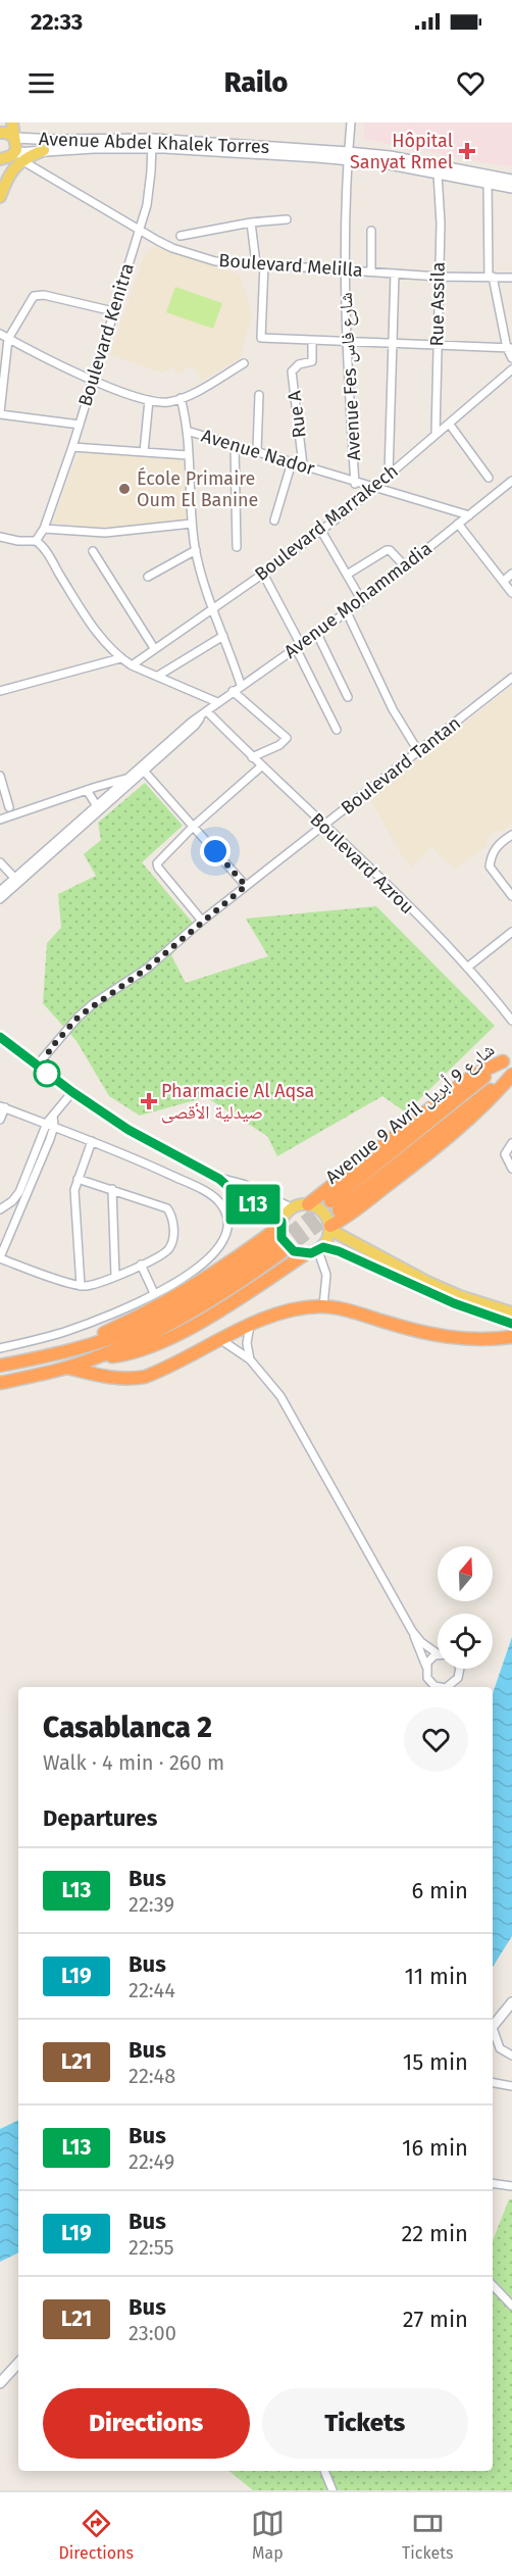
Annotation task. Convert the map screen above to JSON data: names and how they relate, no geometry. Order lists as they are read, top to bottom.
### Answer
{
  "streets": {
    "highway": ["Avenue 9 Avril شارع 9 أبريل"],
    "main road": ["Avenue Abdel Khalek Torres"],
    "street": [
      "Boulevard Melilla",
      "Rue Assila",
      "Boulevard Kenitra",
      "Avenue Fes شارع فاس",
      "Rue A",
      "Avenue Nador",
      "Boulevard Marrakech",
      "Avenue Mohammadia",
      "Boulevard Tantan",
      "Boulevard Azrou"
    ]
  },
  "crossings": [
    ["Avenue Abdel Khalek Torres", "Rue Assila"],
    ["Avenue Abdel Khalek Torres", "Boulevard Kenitra"],
    ["Avenue Abdel Khalek Torres", "Avenue Fes شارع فاس"],
    ["Boulevard Melilla", "Rue Assila"],
    ["Boulevard Melilla", "Boulevard Kenitra"],
    ["Boulevard Melilla", "Avenue Fes شارع فاس"],
    ["Rue Assila", "Boulevard Marrakech"],
    ["Avenue Fes شارع فاس", "Avenue Nador"],
    ["Rue A", "Avenue Nador"],
    ["Avenue Nador", "Boulevard Marrakech"],
    ["Avenue Nador", "Avenue Mohammadia"],
    ["Avenue Mohammadia", "Boulevard Azrou"],
    ["Boulevard Tantan", "Boulevard Azrou"]
  ],
  "places": {
    "health": ["Hôpital Sanyat Rmel", "Pharmacie Al Aqsa صيدلية الأقصى"],
    "other": ["École Primaire Oum El Banine"]
  },
  "lines": ["bus line L13"],
  "north": "top",
  "page": {
    "status": "22:33",
    "header": "Railo",
    "on_map": "L13",
    "heading": [
      ["Casablanca 2", "Walk · 4 min · 260 m"],
      "Departures"
    ],
    "list": [
      {
        "mark": "L13",
        "name": "Bus",
        "note": "22:39",
        "value": "6 min"
      },
      {
        "mark": "L19",
        "name": "Bus",
        "note": "22:44",
        "value": "11 min"
      },
      {
        "mark": "L21",
        "name": "Bus",
        "note": "22:48",
        "value": "15 min"
      },
      {
        "mark": "L13",
        "name": "Bus",
        "note": "22:49",
        "value": "16 min"
      },
      {
        "mark": "L19",
        "name": "Bus",
        "note": "22:55",
        "value": "22 min"
      },
      {
        "mark": "L21",
        "name": "Bus",
        "note": "23:00",
        "value": "27 min"
      }
    ],
    "buttons": ["Directions", "Tickets"],
    "tabs": ["Directions", "Map", "Tickets"]
  }
}
